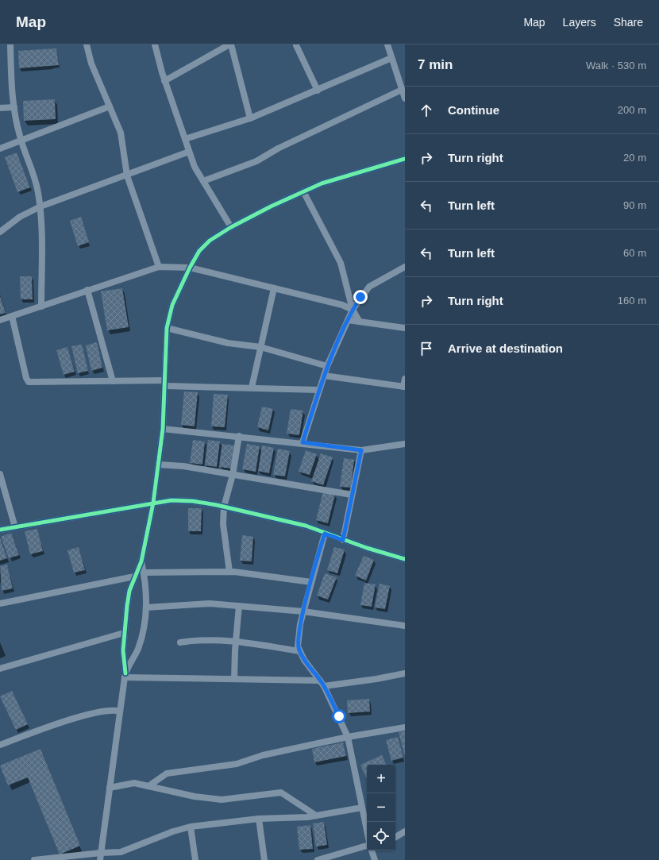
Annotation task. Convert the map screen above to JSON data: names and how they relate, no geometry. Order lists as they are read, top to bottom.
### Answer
{
  "page": {
    "header": "Map",
    "nav": ["Map", "Layers", "Share"],
    "heading": ["7 min", "Walk · 530 m"],
    "list": [
      ["Continue", "200 m"],
      ["Turn right", "20 m"],
      ["Turn left", "90 m"],
      ["Turn left", "60 m"],
      ["Turn right", "160 m"],
      "Arrive at destination"
    ],
    "map_buttons": ["+", "−"]
  }
}
